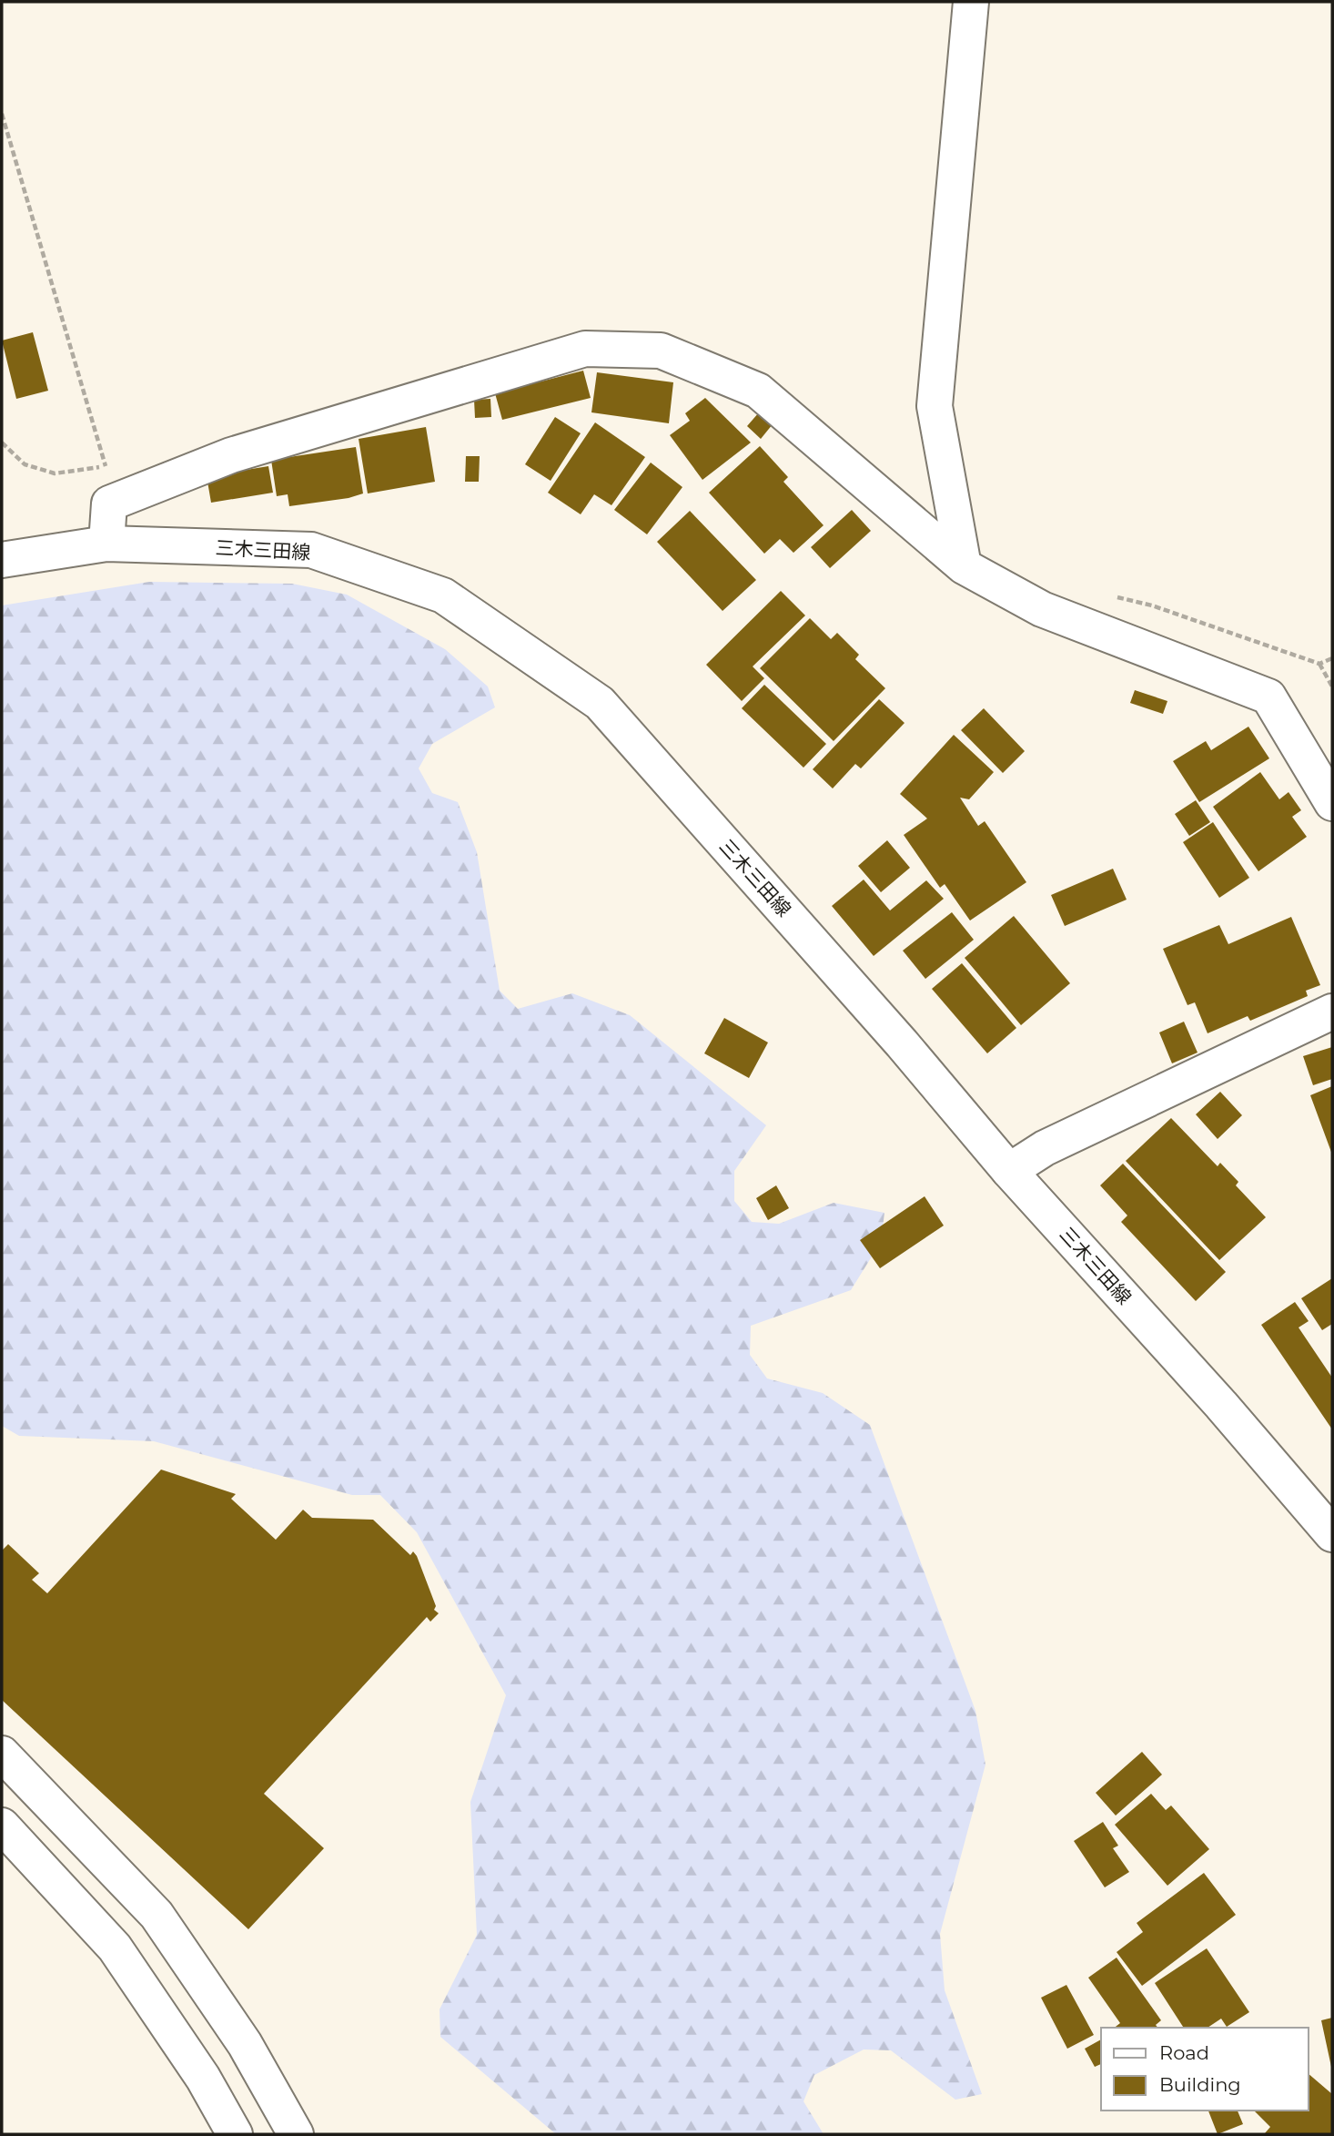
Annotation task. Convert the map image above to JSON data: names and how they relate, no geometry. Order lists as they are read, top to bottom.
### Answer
{
  "streets": {
    "street": ["三木三田線"]
  },
  "legend": ["Road", "Building"]
}
